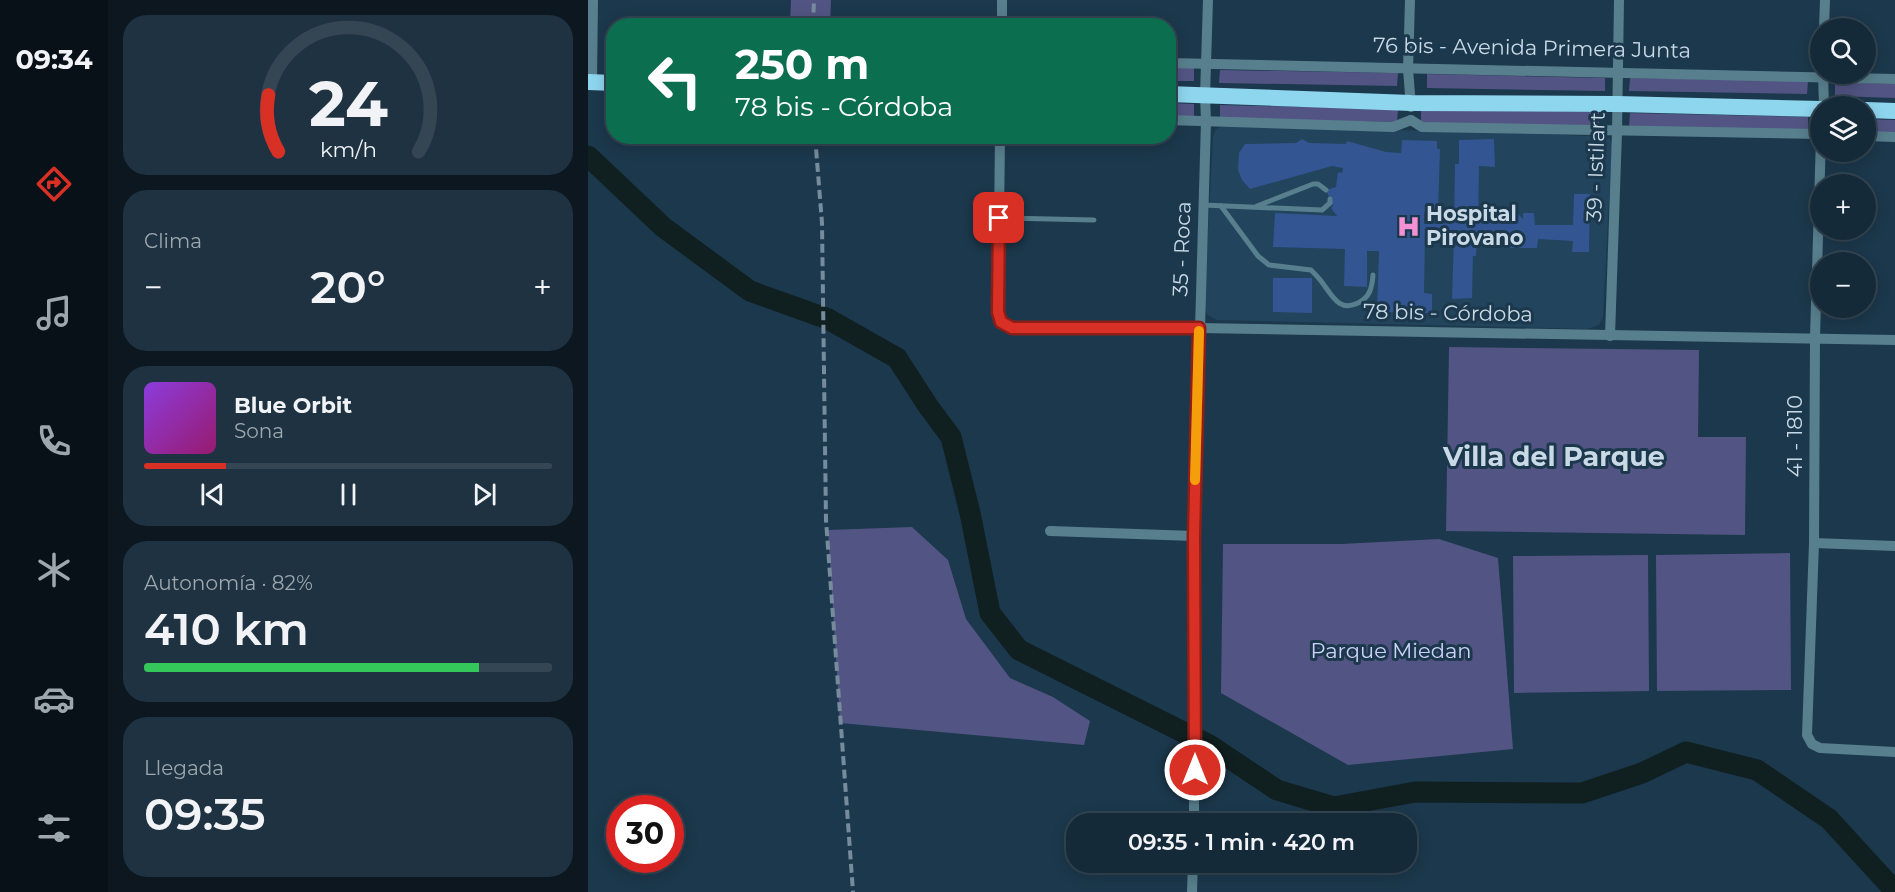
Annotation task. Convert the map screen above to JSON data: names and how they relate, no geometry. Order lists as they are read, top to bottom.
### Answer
{
  "streets": {
    "street": [
      "76 bis - Avenida Primera Junta",
      "39 - Istilart",
      "35 - Roca",
      "78 bis - Córdoba",
      "41 - 1810"
    ]
  },
  "crossings": [
    ["76 bis - Avenida Primera Junta", "39 - Istilart"],
    ["76 bis - Avenida Primera Junta", "35 - Roca"],
    ["39 - Istilart", "78 bis - Córdoba"],
    ["35 - Roca", "78 bis - Córdoba"],
    ["78 bis - Córdoba", "41 - 1810"]
  ],
  "districts": ["Villa del Parque"],
  "parks": ["Parque Miedan"],
  "places": {
    "hospital": ["Hospital Pirovano"]
  },
  "page": {
    "tabs": "09:34",
    "map_buttons": ["+", "−"],
    "turn": ["250 m", "78 bis - Córdoba"],
    "tile": [
      "Clima",
      ["Autonomía · 82%", "410 km"],
      ["Llegada", "09:35"]
    ],
    "heat": ["−", "20°", "+"],
    "song": ["Blue Orbit", "Sona"],
    "limit": "30",
    "trip": "09:35 · 1 min · 420 m",
    "gauge": ["24", "km/h"]
  }
}
